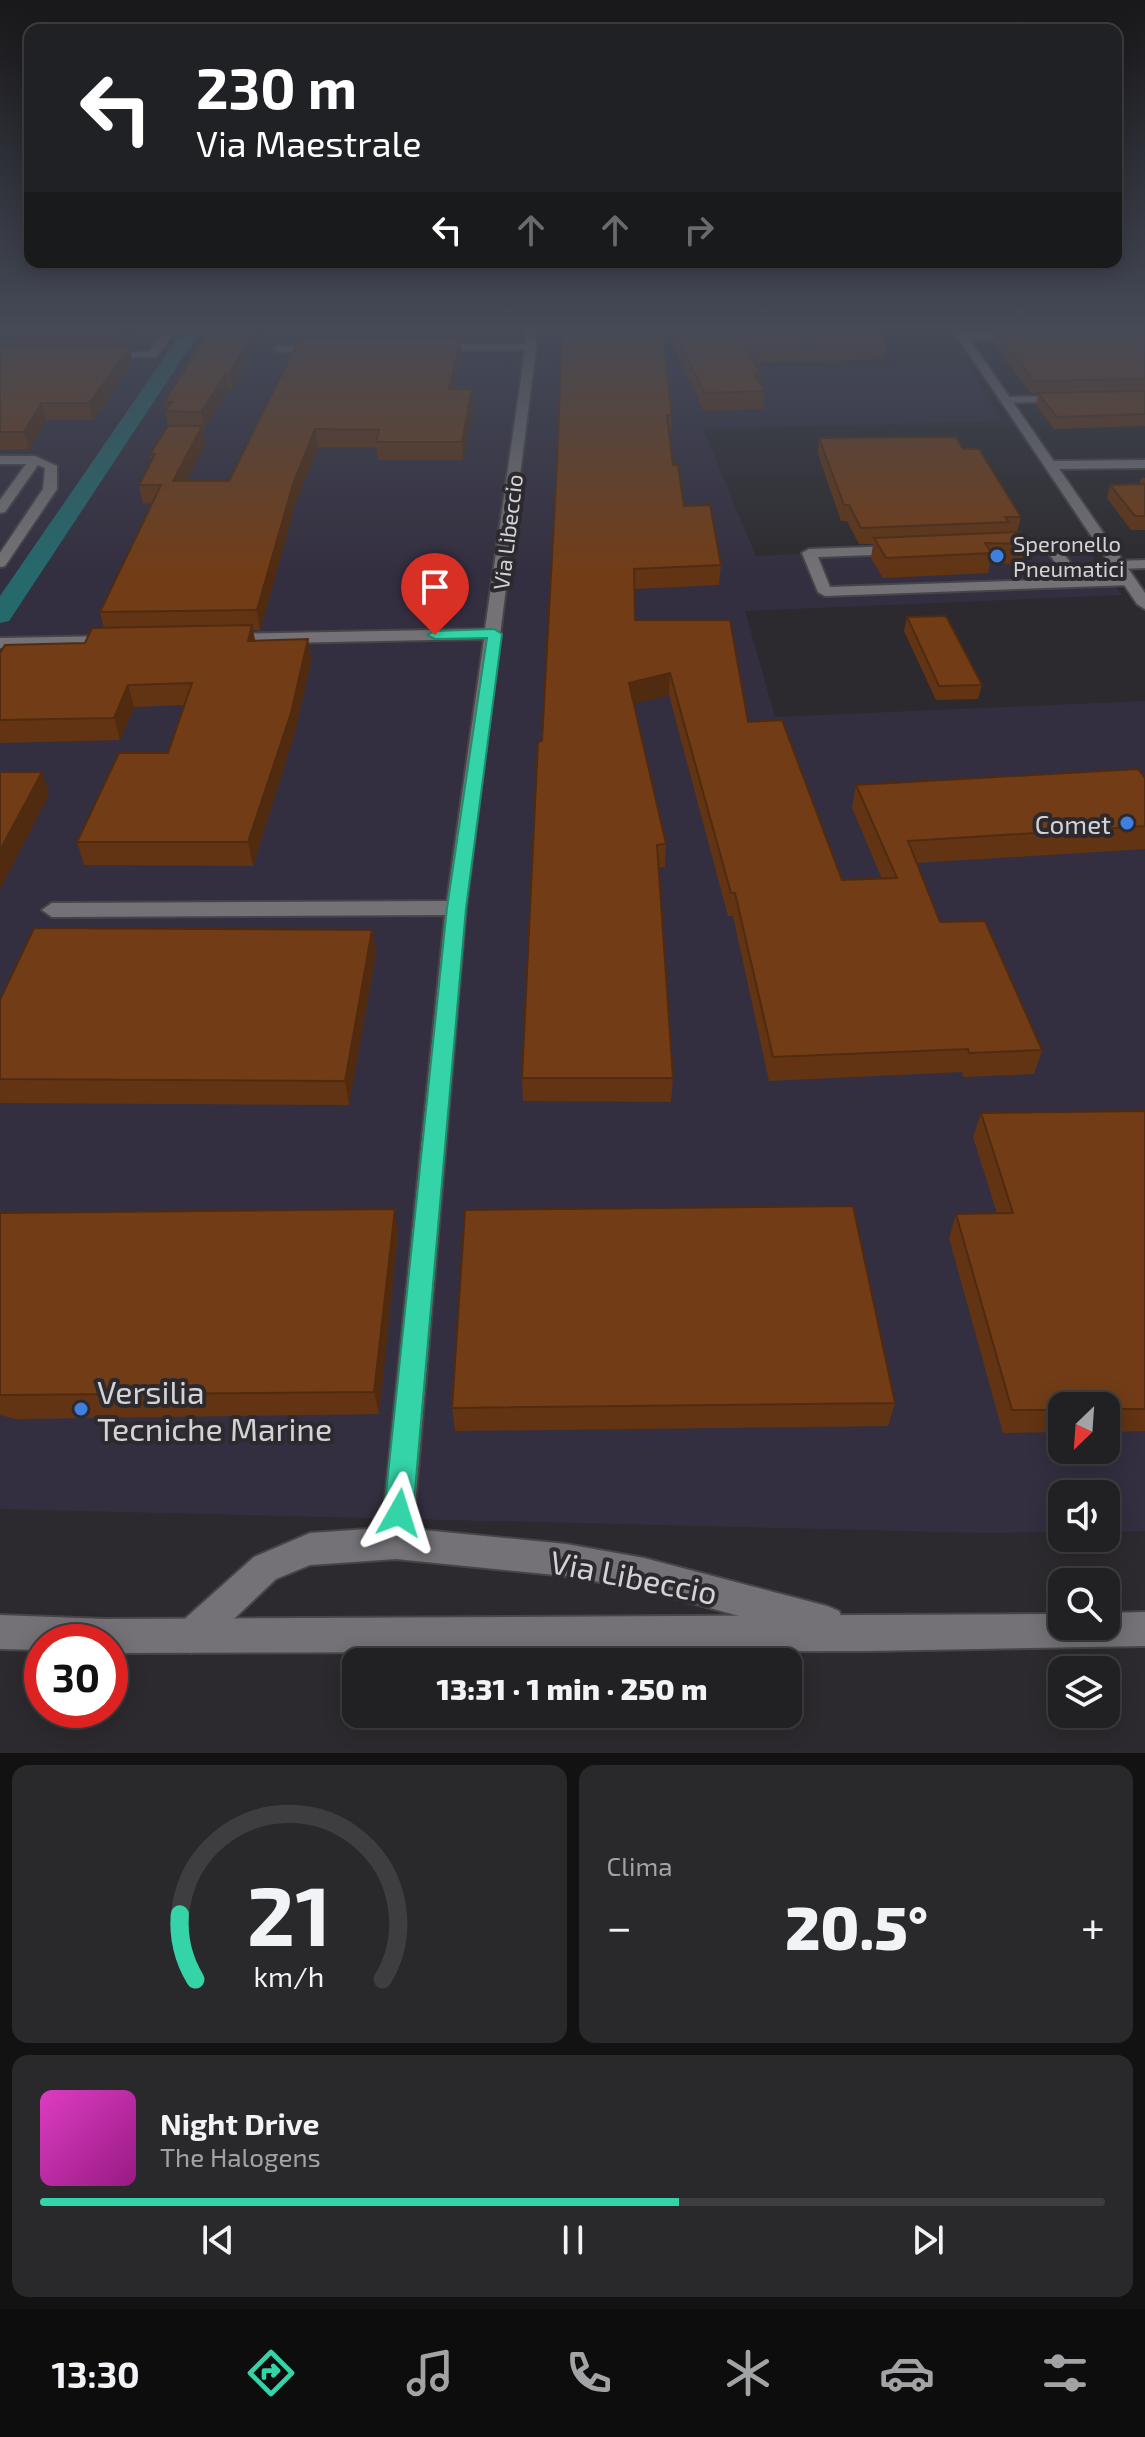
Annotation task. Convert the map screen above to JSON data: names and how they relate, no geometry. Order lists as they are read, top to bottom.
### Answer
{
  "streets": {
    "street": ["Via Libeccio"]
  },
  "places": ["Speronello Pneumatici", "Comet", "Versilia Tecniche Marine"],
  "north": "bottom left",
  "page": {
    "turn": ["230 m", "Via Maestrale"],
    "limit": "30",
    "trip": "13:31 · 1 min · 250 m",
    "tile": "Clima",
    "heat": ["−", "20.5°", "+"],
    "song": ["Night Drive", "The Halogens"],
    "tabs": "13:30",
    "gauge": ["21", "km/h"]
  }
}
